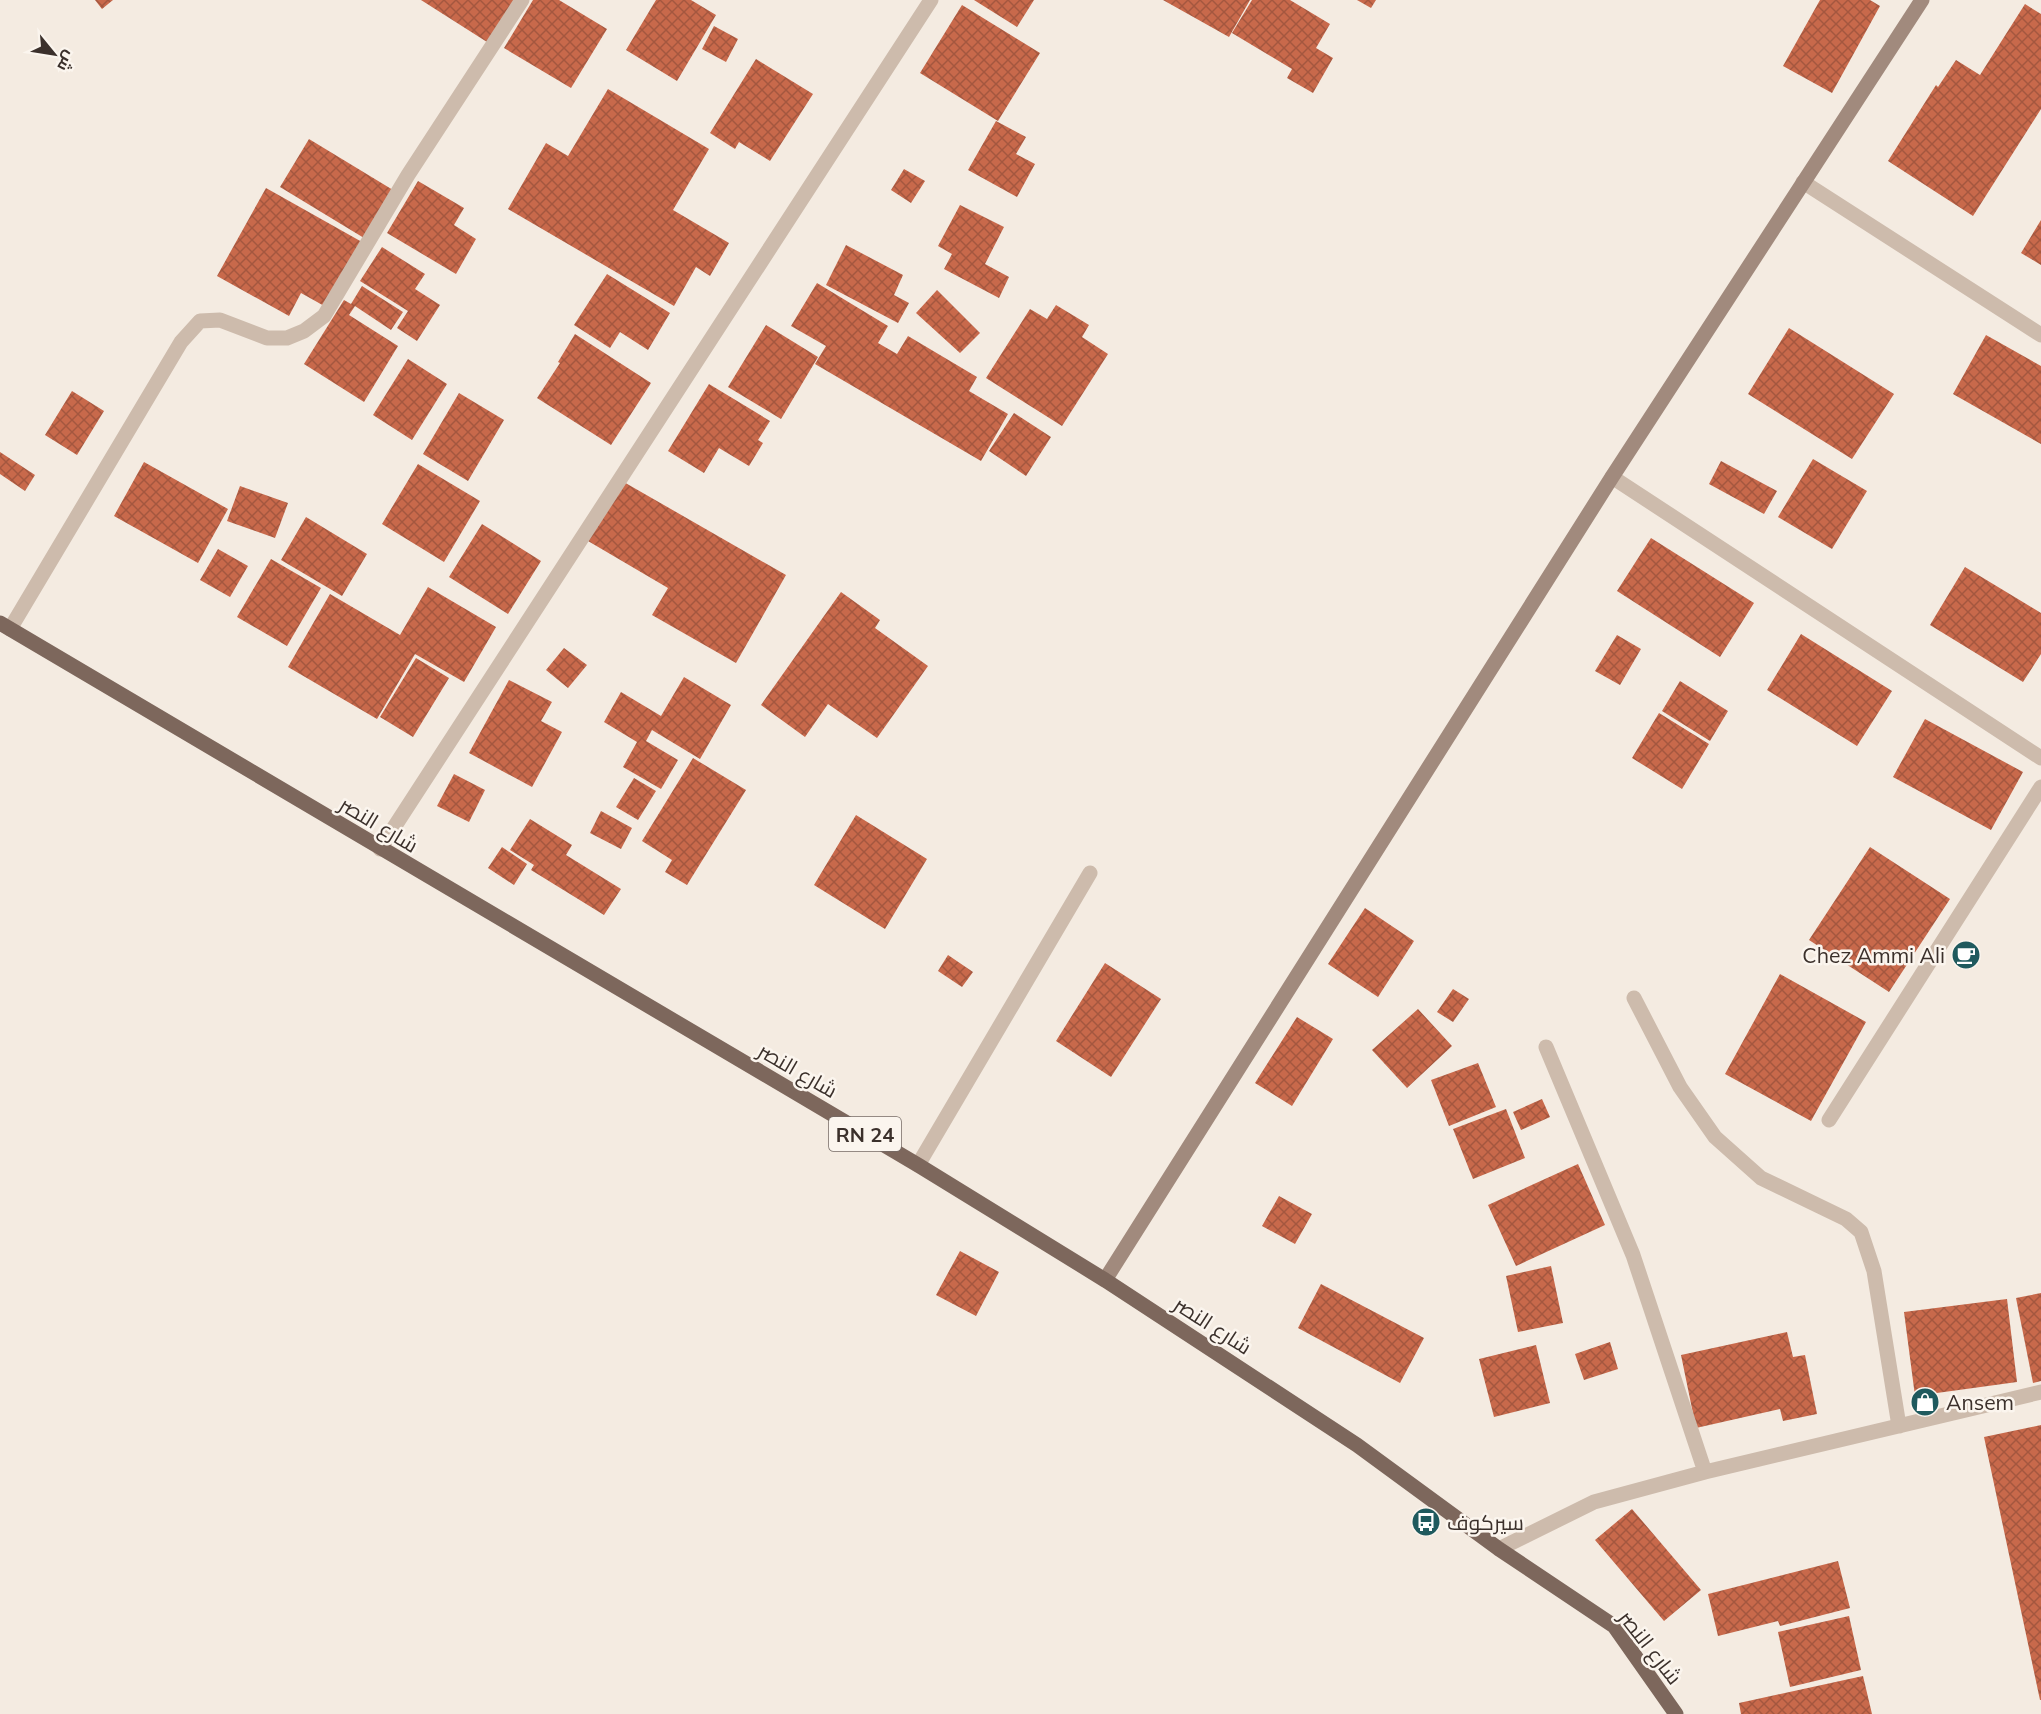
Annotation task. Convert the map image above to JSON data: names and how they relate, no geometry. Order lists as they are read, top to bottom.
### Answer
{
  "streets": {
    "main road": ["شارع النصر", "RN 24"]
  },
  "places": {
    "cafe": ["Chez Ammi Ali"],
    "shop": ["Ansem"],
    "bus stop": ["سيركوف"]
  },
  "north": "bottom right"
}
